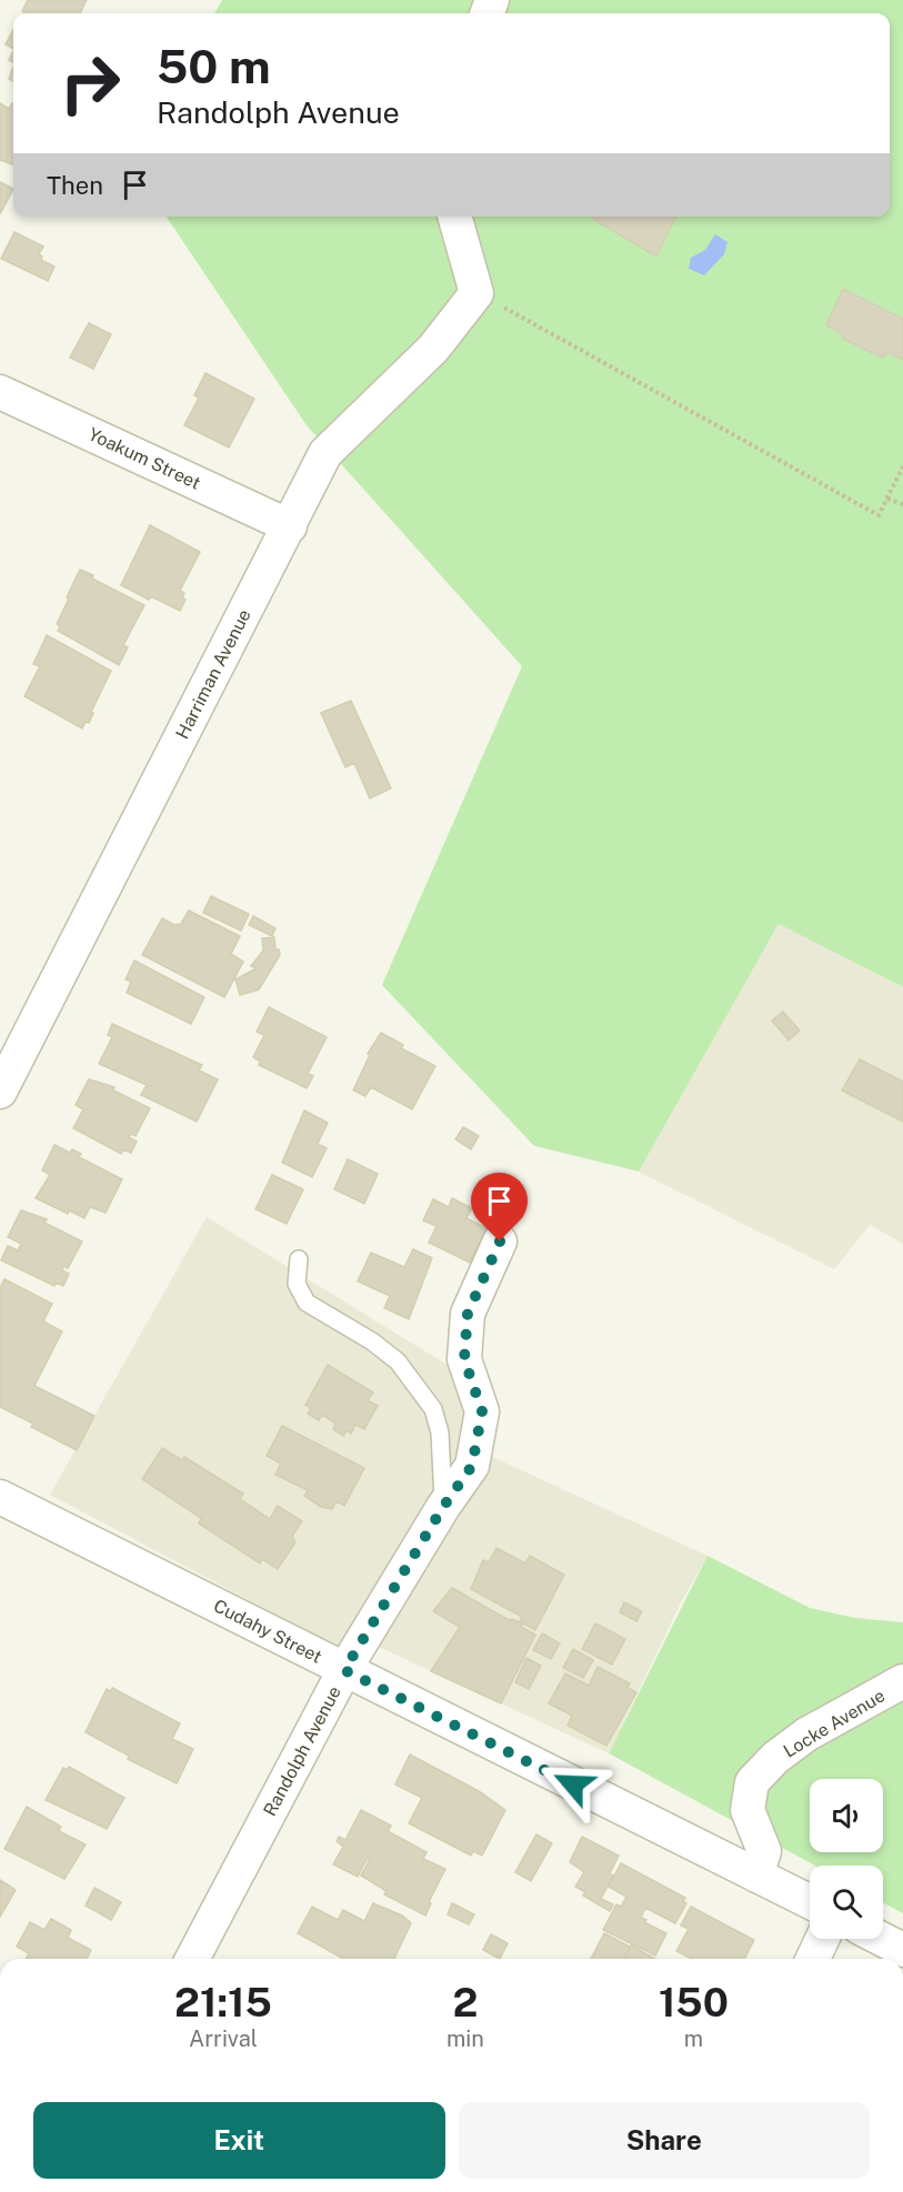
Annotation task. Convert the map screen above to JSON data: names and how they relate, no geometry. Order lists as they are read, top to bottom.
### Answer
{
  "streets": {
    "street": [
      "Yoakum Street",
      "Harriman Avenue",
      "Cudahy Street",
      "Locke Avenue",
      "Randolph Avenue"
    ]
  },
  "crossings": [
    ["Yoakum Street", "Harriman Avenue"],
    ["Cudahy Street", "Locke Avenue"],
    ["Cudahy Street", "Randolph Avenue"]
  ],
  "page": {
    "turn": ["50 m", "Randolph Avenue"],
    "then": "Then",
    "eta": [
      "21:15",
      "Arrival",
      "2",
      "min",
      "150",
      "m"
    ],
    "buttons": ["Exit", "Share"]
  }
}
